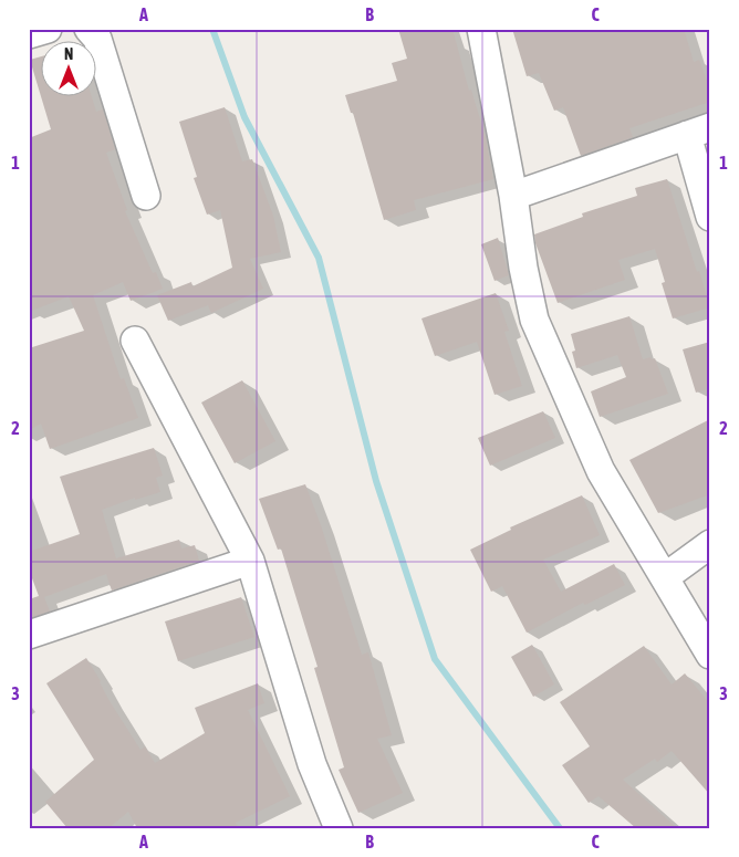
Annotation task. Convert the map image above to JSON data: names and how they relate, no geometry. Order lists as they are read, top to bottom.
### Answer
{
  "north": "top",
  "grid": {
    "columns": ["A", "B", "C"],
    "rows": ["1", "2", "3"]
  }
}
